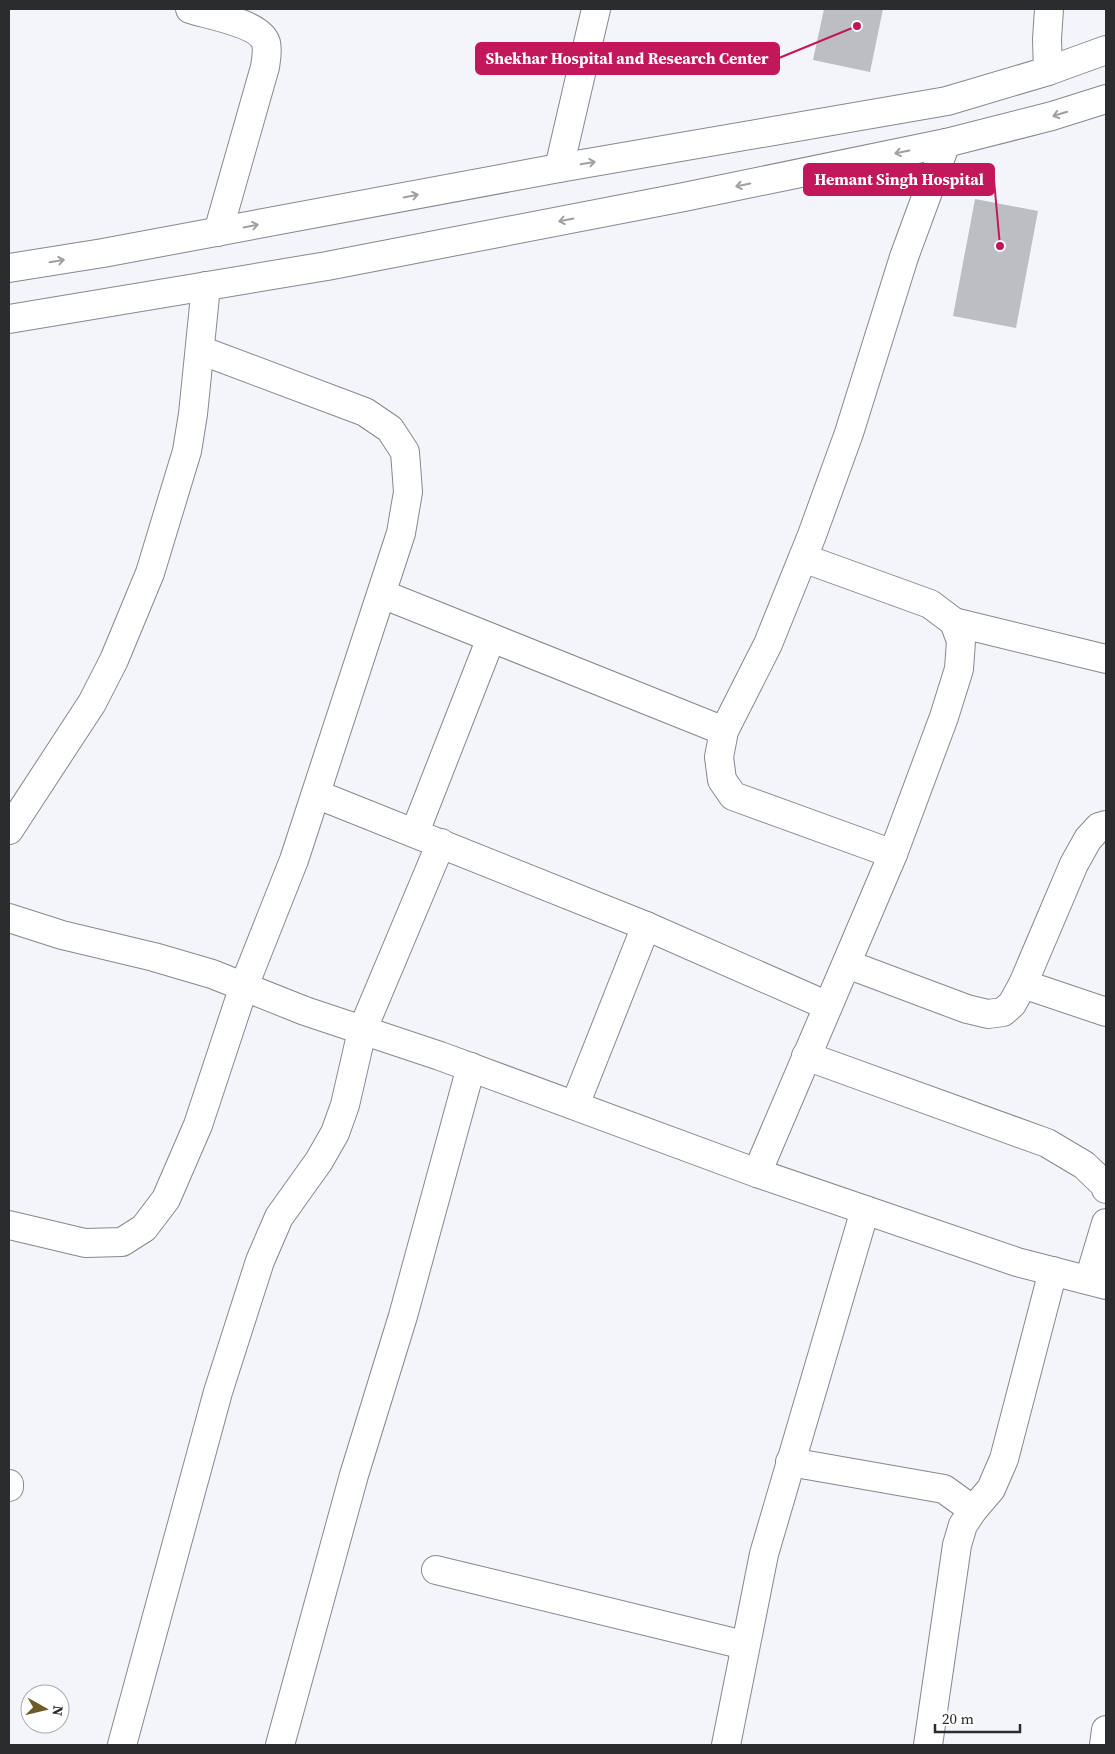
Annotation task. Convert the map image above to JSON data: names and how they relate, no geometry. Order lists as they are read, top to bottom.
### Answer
{
  "places": ["Shekhar Hospital and Research Center", "Hemant Singh Hospital"],
  "scale_bar": "20 m",
  "north": "right"
}
